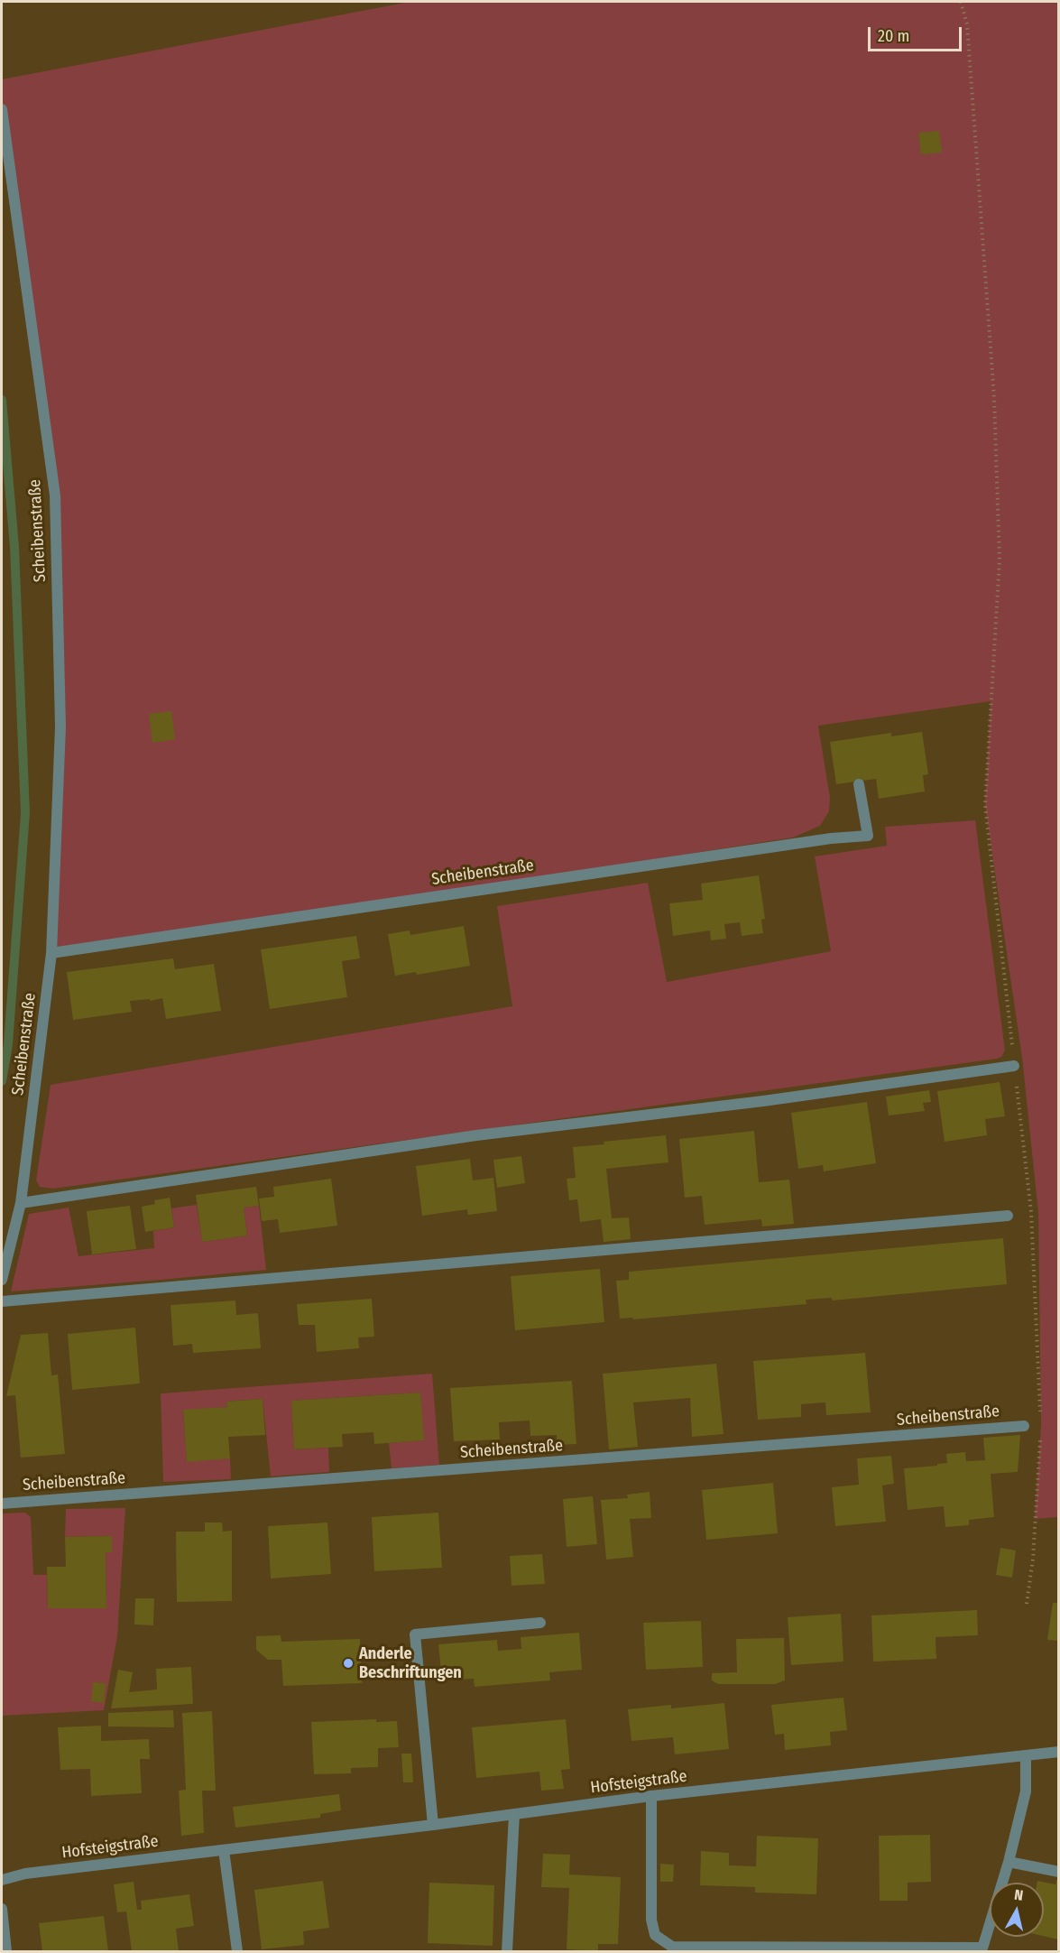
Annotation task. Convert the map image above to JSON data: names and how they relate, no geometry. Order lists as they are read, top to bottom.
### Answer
{
  "streets": {
    "street": ["Scheibenstraße", "Hofsteigstraße"]
  },
  "places": ["Anderle Beschriftungen"],
  "scale_bar": "20 m",
  "north": "top"
}
